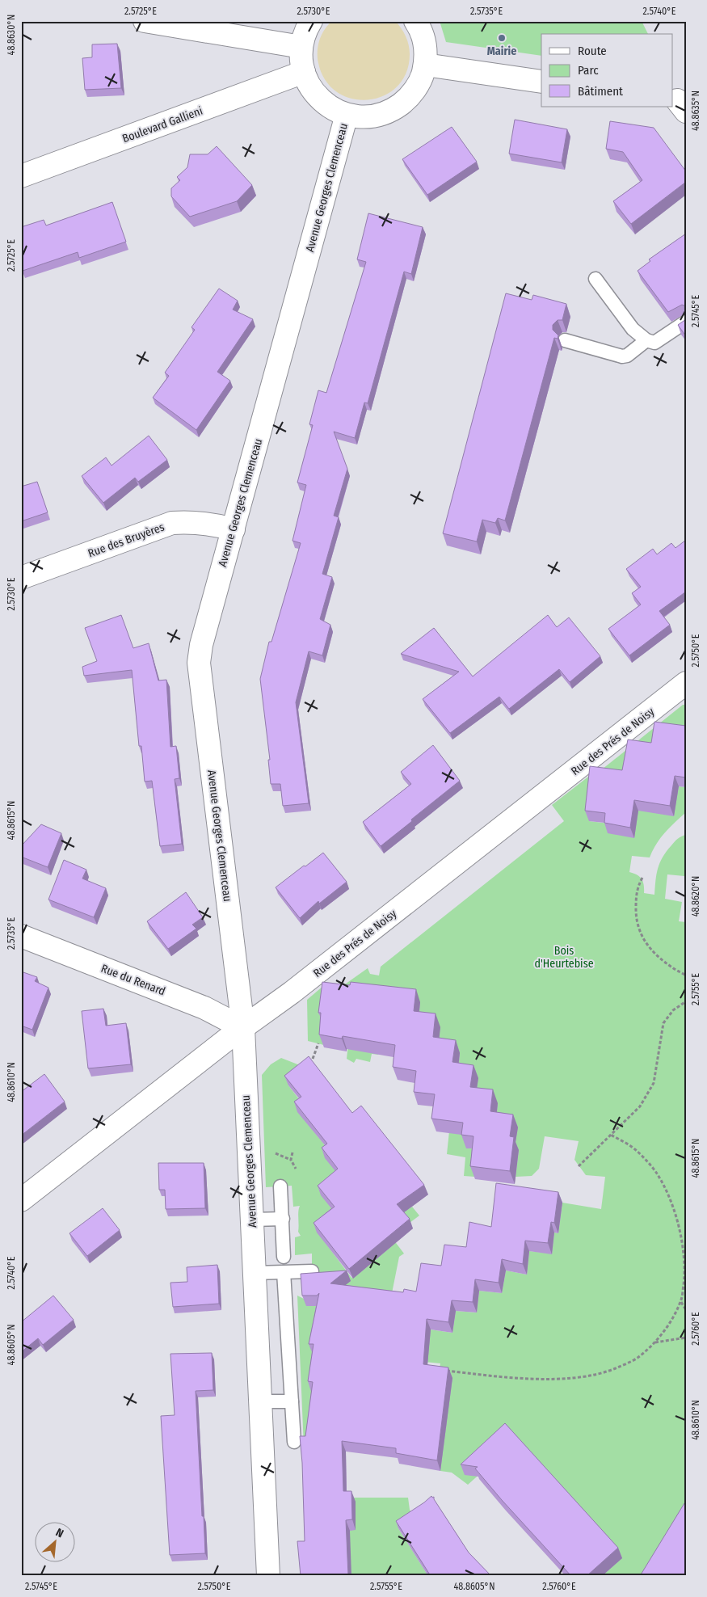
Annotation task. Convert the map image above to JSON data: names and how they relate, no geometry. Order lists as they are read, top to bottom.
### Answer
{
  "streets": {
    "street": [
      "Boulevard Gallieni",
      "Avenue Georges Clemenceau",
      "Rue des Bruyères",
      "Rue des Prés de Noisy",
      "Rue du Renard"
    ]
  },
  "crossings": [
    ["Avenue Georges Clemenceau", "Rue des Bruyères"],
    ["Avenue Georges Clemenceau", "Rue des Prés de Noisy"],
    ["Avenue Georges Clemenceau", "Rue du Renard"],
    ["Rue des Prés de Noisy", "Rue du Renard"]
  ],
  "parks": ["Bois d'Heurtebise"],
  "places": ["Mairie"],
  "legend": ["Route", "Parc", "Bâtiment"],
  "north": "top right",
  "coordinates": [
    "2.5725°E",
    "2.5730°E",
    "2.5735°E",
    "2.5740°E",
    "48.8630°N",
    "48.8635°N",
    "2.5745°E",
    "2.5750°E",
    "48.8615°N",
    "48.8620°N",
    "2.5755°E",
    "48.8610°N",
    "2.5760°E",
    "48.8605°N"
  ]
}
